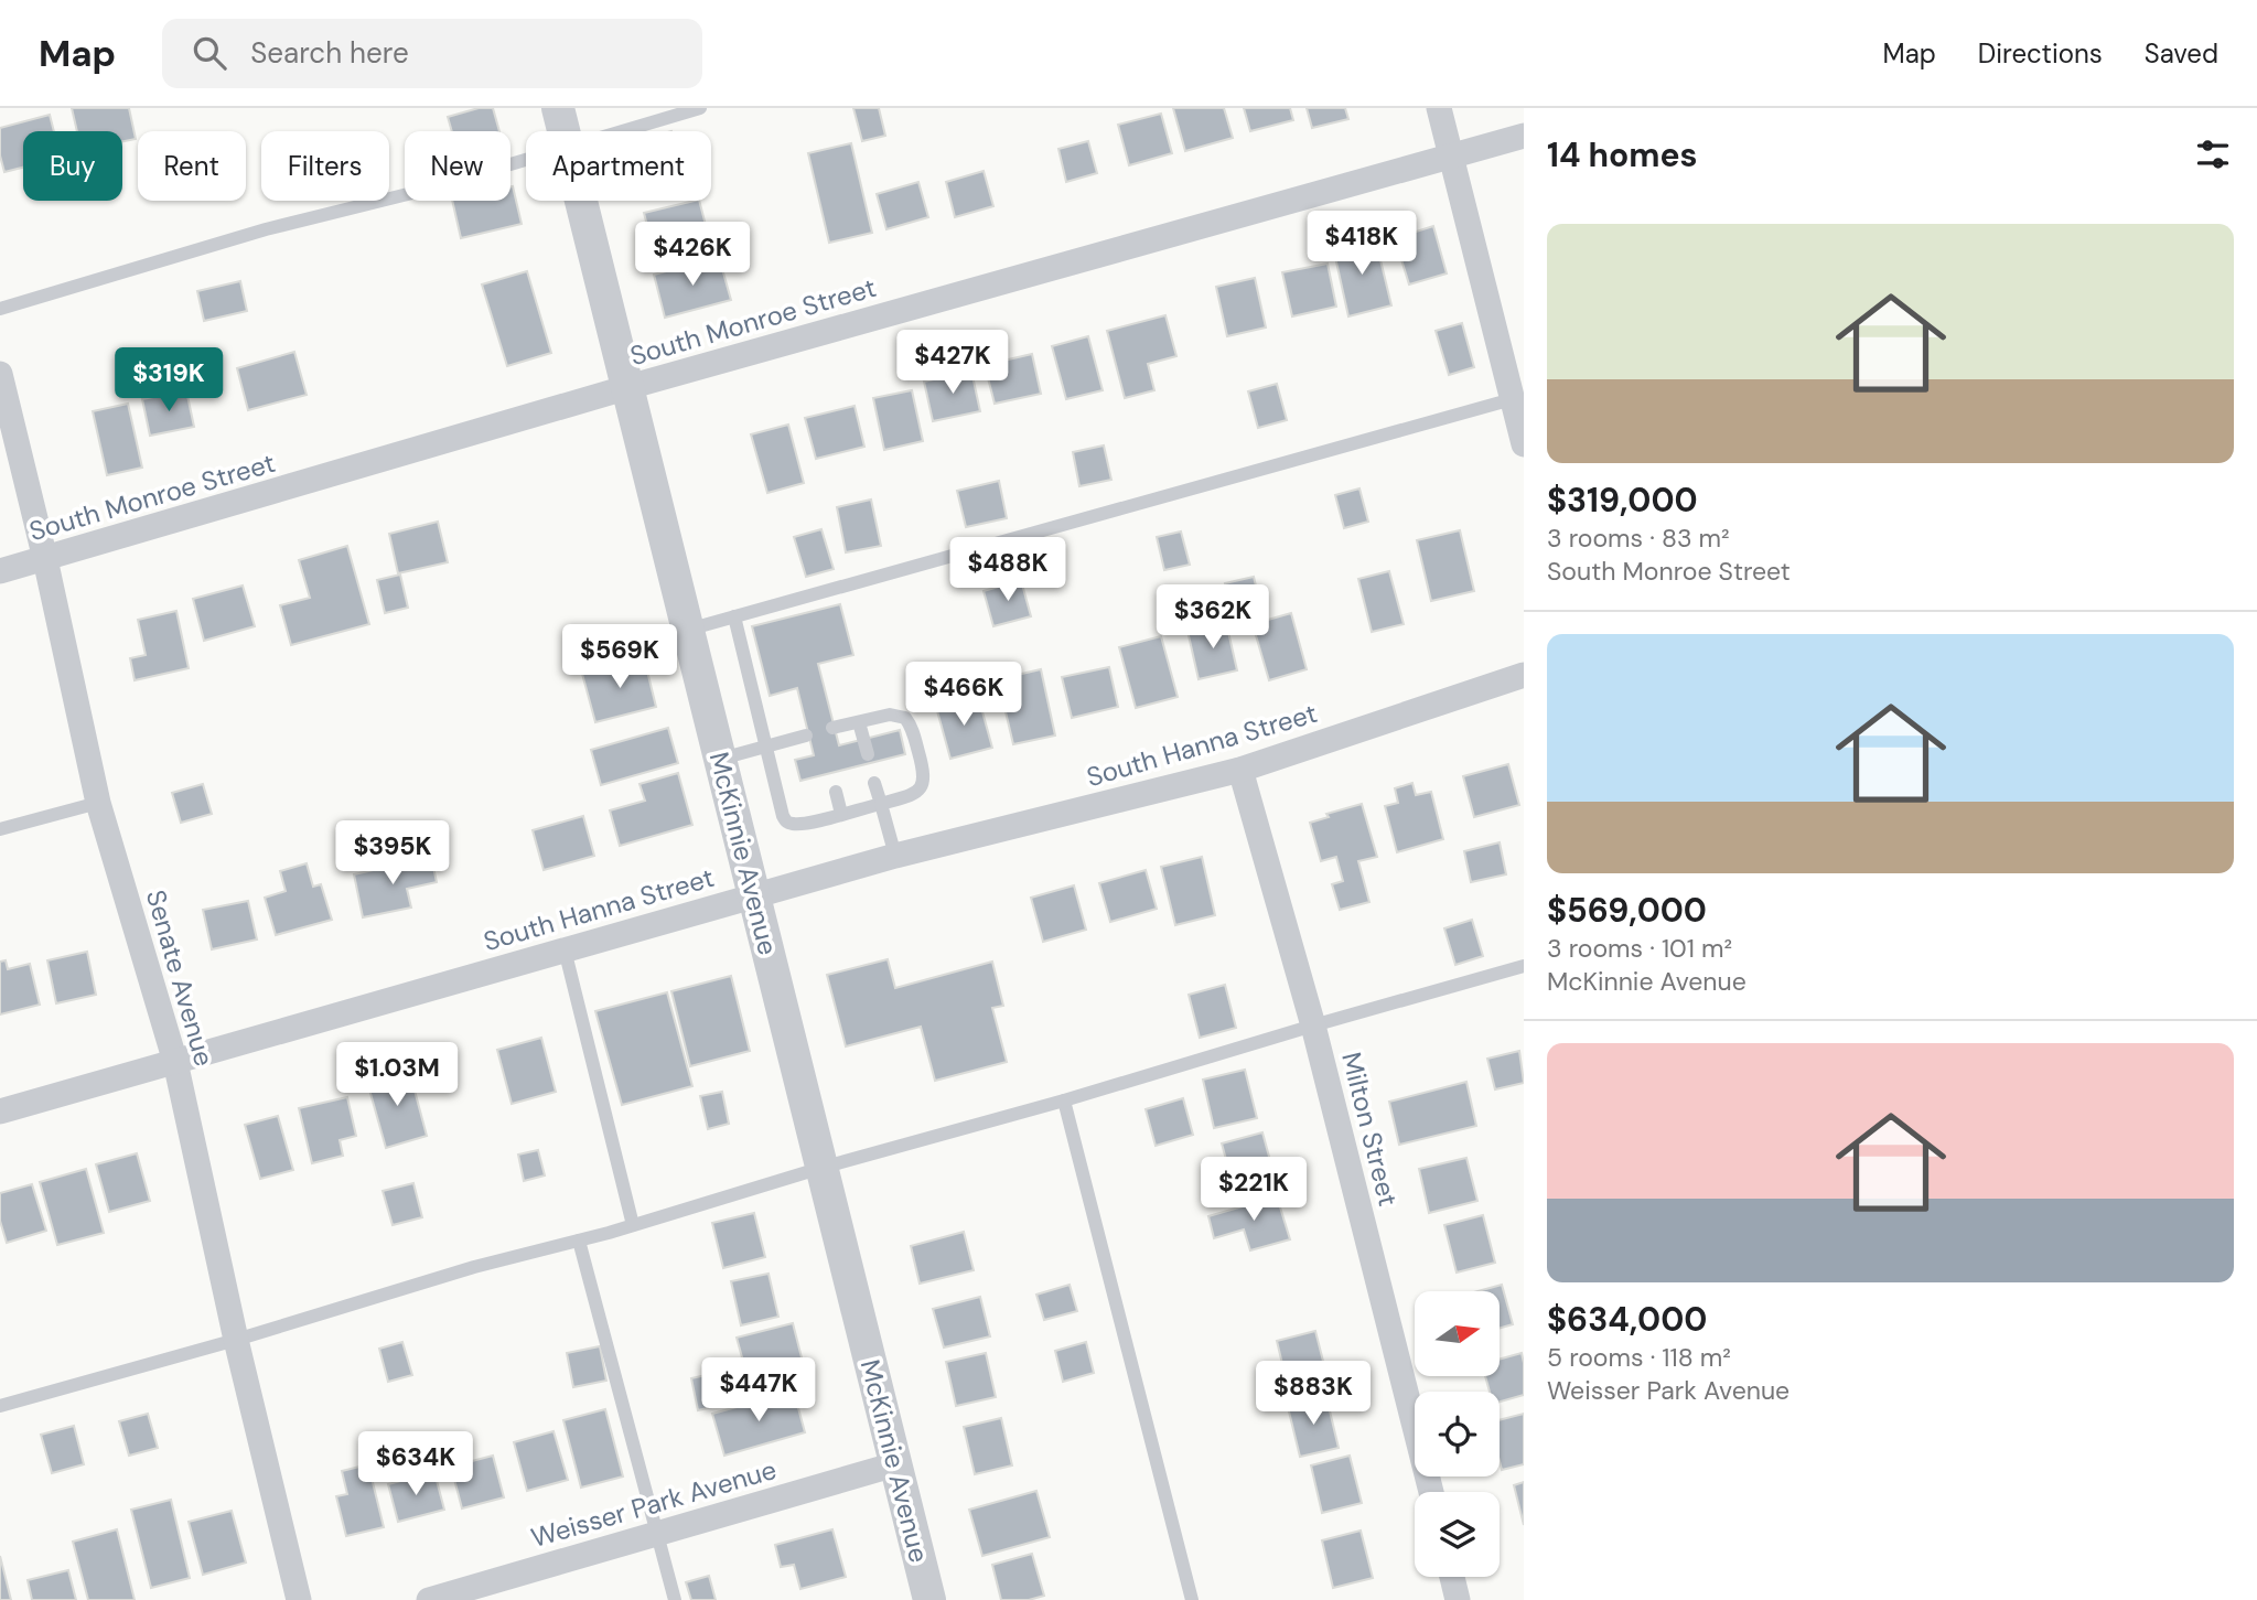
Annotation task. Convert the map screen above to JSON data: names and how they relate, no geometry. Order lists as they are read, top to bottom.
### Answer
{
  "streets": {
    "street": [
      "South Monroe Street",
      "South Hanna Street",
      "McKinnie Avenue",
      "Senate Avenue",
      "Milton Street",
      "Weisser Park Avenue"
    ]
  },
  "crossings": [
    ["South Monroe Street", "McKinnie Avenue"],
    ["South Monroe Street", "Senate Avenue"],
    ["South Hanna Street", "McKinnie Avenue"],
    ["South Hanna Street", "Senate Avenue"],
    ["South Hanna Street", "Milton Street"],
    ["McKinnie Avenue", "Weisser Park Avenue"]
  ],
  "north": "right",
  "page": {
    "header": "Map",
    "search": "Search here",
    "nav": ["Map", "Directions", "Saved"],
    "heading": "14 homes",
    "chip": [
      "Buy",
      "Rent",
      "Filters",
      "New",
      "Apartment"
    ],
    "list": [
      {
        "name": "$319,000",
        "note": "3 rooms · 83 m² · South Monroe Street"
      },
      {
        "name": "$569,000",
        "note": "3 rooms · 101 m² · McKinnie Avenue"
      },
      {
        "name": "$634,000",
        "note": "5 rooms · 118 m² · Weisser Park Avenue"
      }
    ],
    "price": [
      "$418K",
      "$426K",
      "$427K",
      "$319K",
      "$488K",
      "$362K",
      "$569K",
      "$466K",
      "$395K",
      "$1.03M",
      "$221K",
      "$447K",
      "$883K",
      "$634K"
    ]
  }
}
